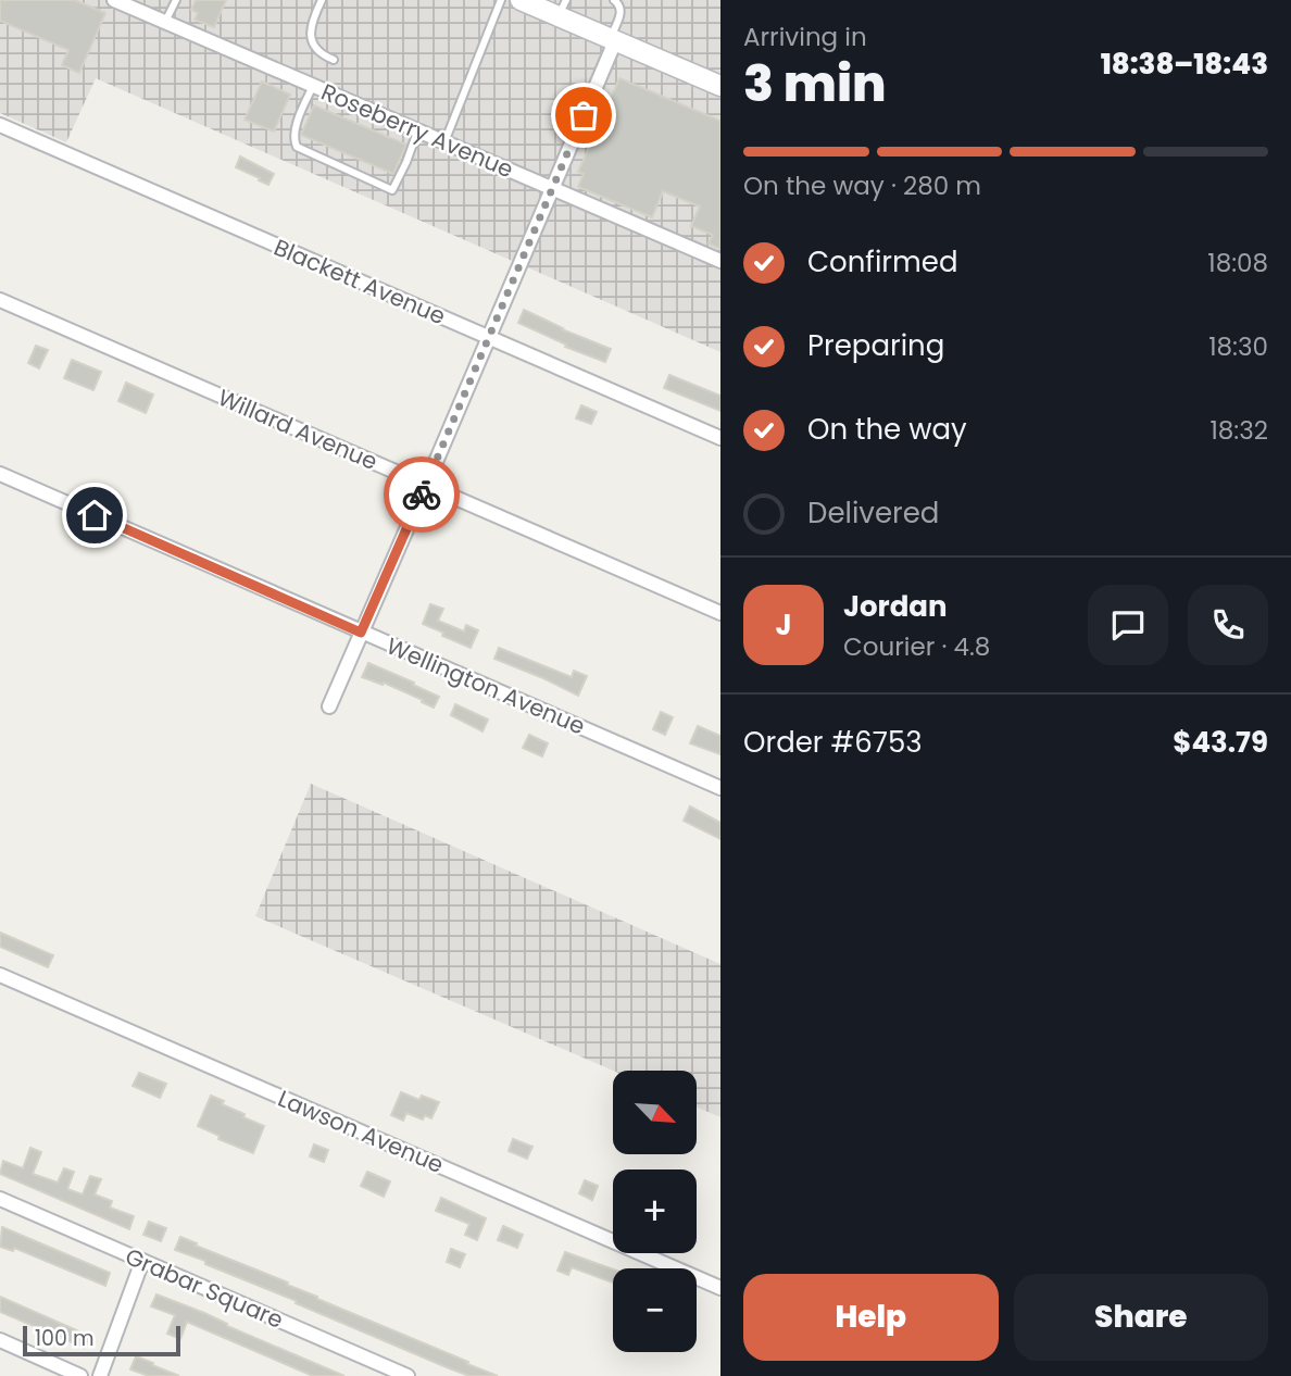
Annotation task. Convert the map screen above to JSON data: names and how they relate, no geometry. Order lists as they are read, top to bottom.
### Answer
{
  "streets": {
    "street": [
      "Roseberry Avenue",
      "Blackett Avenue",
      "Willard Avenue",
      "Wellington Avenue",
      "Lawson Avenue",
      "Grabar Square"
    ]
  },
  "scale_bar": "100 m",
  "north": "bottom right",
  "page": {
    "heading": ["3 min", "Arriving in", "18:38–18:43"],
    "panel": [
      "Jordan",
      "Courier · 4.8",
      "Order #6753",
      "$43.79"
    ],
    "bar": "On the way · 280 m",
    "list": [
      ["Confirmed", "18:08"],
      ["Preparing", "18:30"],
      ["On the way", "18:32"],
      "Delivered"
    ],
    "round": "J",
    "map_buttons": ["+", "−"],
    "buttons": ["Help", "Share"],
    "scale": "100 m"
  }
}
